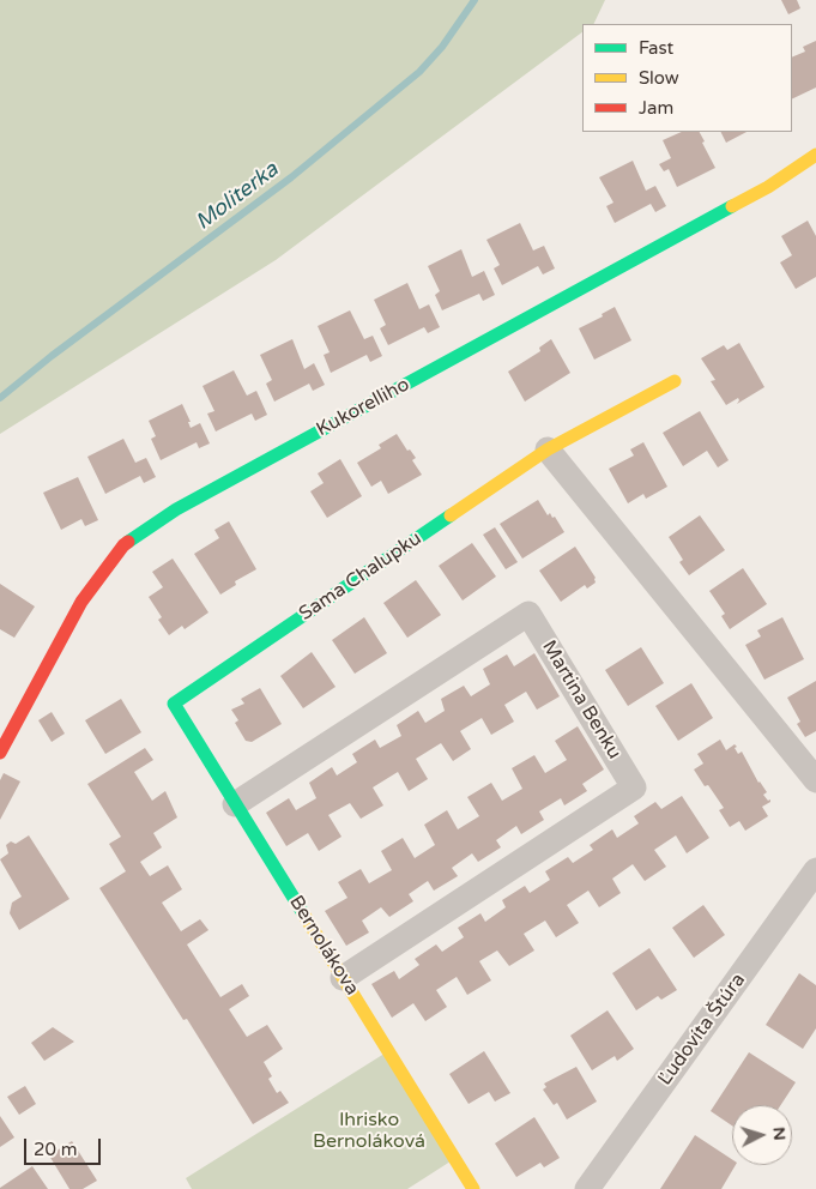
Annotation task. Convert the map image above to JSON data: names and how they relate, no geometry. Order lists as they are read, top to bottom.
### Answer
{
  "streets": {
    "street": [
      "Kukorelliho",
      "Sama Chalupku",
      "Martina Benku",
      "Bernolákova",
      "Ľudovíta Štúra"
    ]
  },
  "crossings": [
    ["Sama Chalupku", "Bernolákova"],
    ["Martina Benku", "Bernolákova"]
  ],
  "water": ["Moliterka"],
  "parks": ["Ihrisko Bernoláková"],
  "legend": ["Fast", "Slow", "Jam"],
  "scale_bar": "20 m",
  "north": "right"
}
